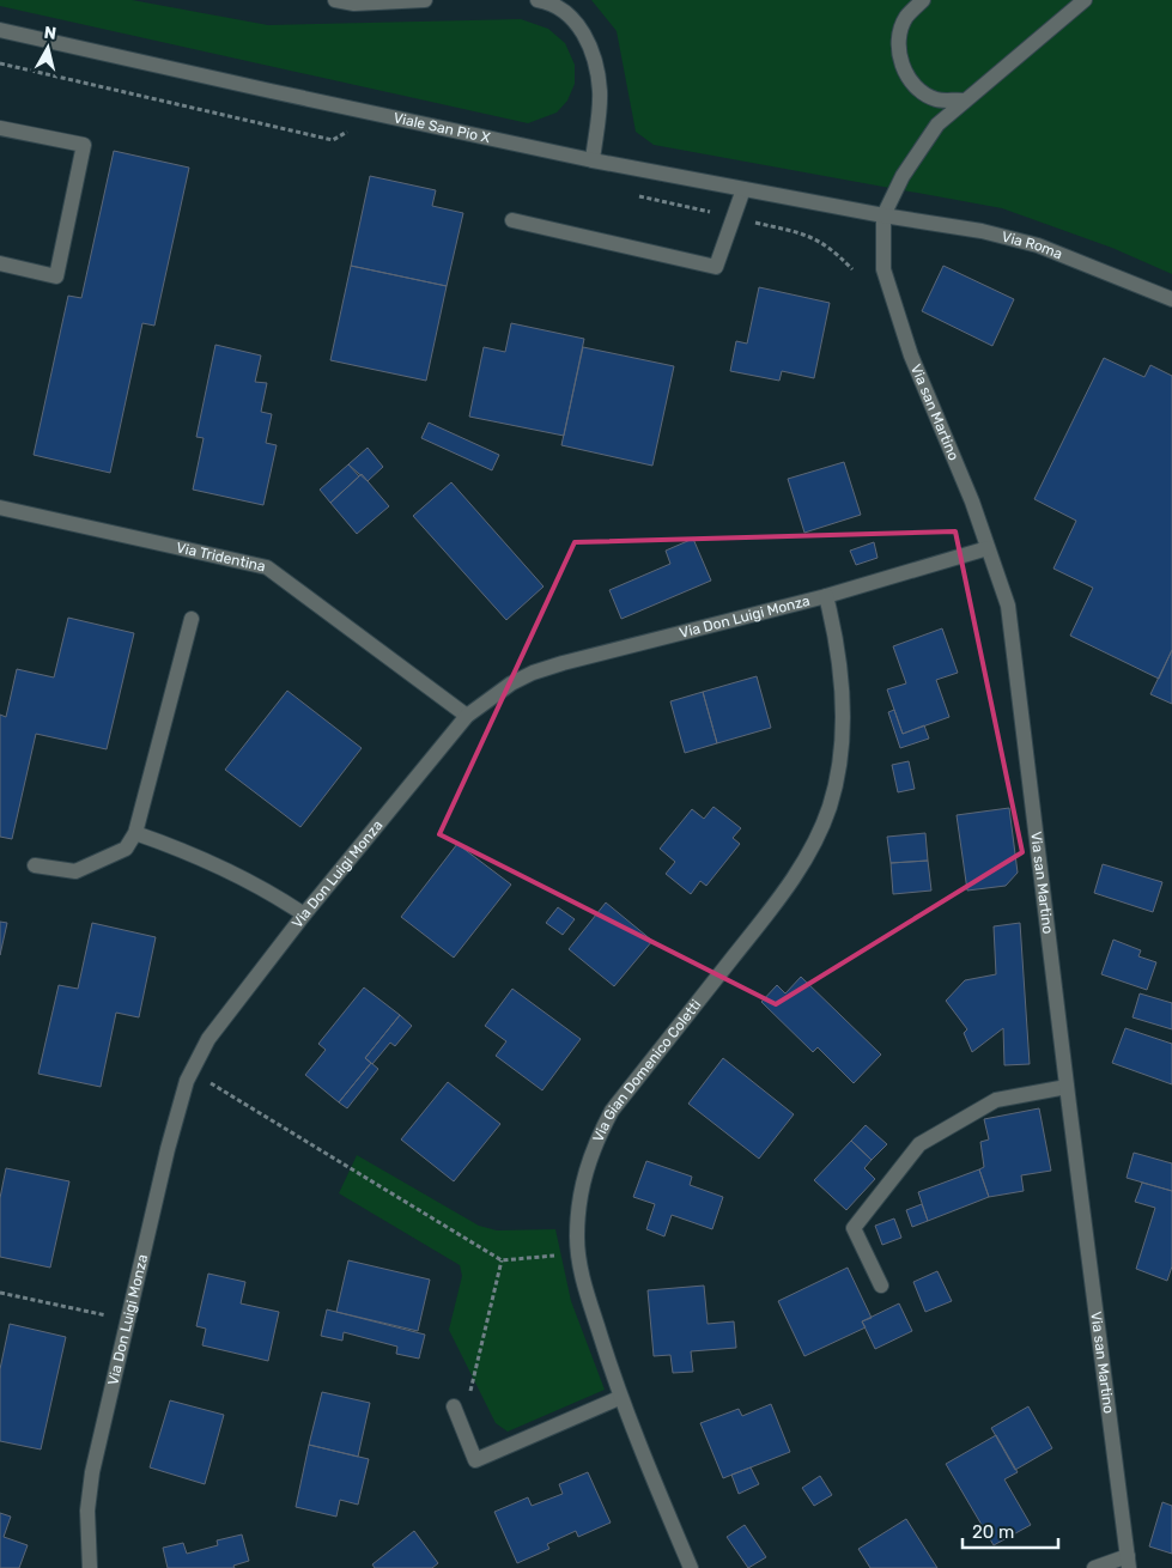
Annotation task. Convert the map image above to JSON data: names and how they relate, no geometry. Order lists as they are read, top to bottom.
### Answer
{
  "streets": {
    "street": [
      "Viale San Pio X",
      "Via Roma",
      "Via san Martino",
      "Via Tridentina",
      "Via Don Luigi Monza",
      "Via Gian Domenico Coletti"
    ]
  },
  "crossings": [
    ["Viale San Pio X", "Via Roma"],
    ["Viale San Pio X", "Via san Martino"],
    ["Via Roma", "Via san Martino"],
    ["Via san Martino", "Via Don Luigi Monza"],
    ["Via Tridentina", "Via Don Luigi Monza"],
    ["Via Don Luigi Monza", "Via Gian Domenico Coletti"]
  ],
  "scale_bar": "20 m",
  "north": "top"
}
